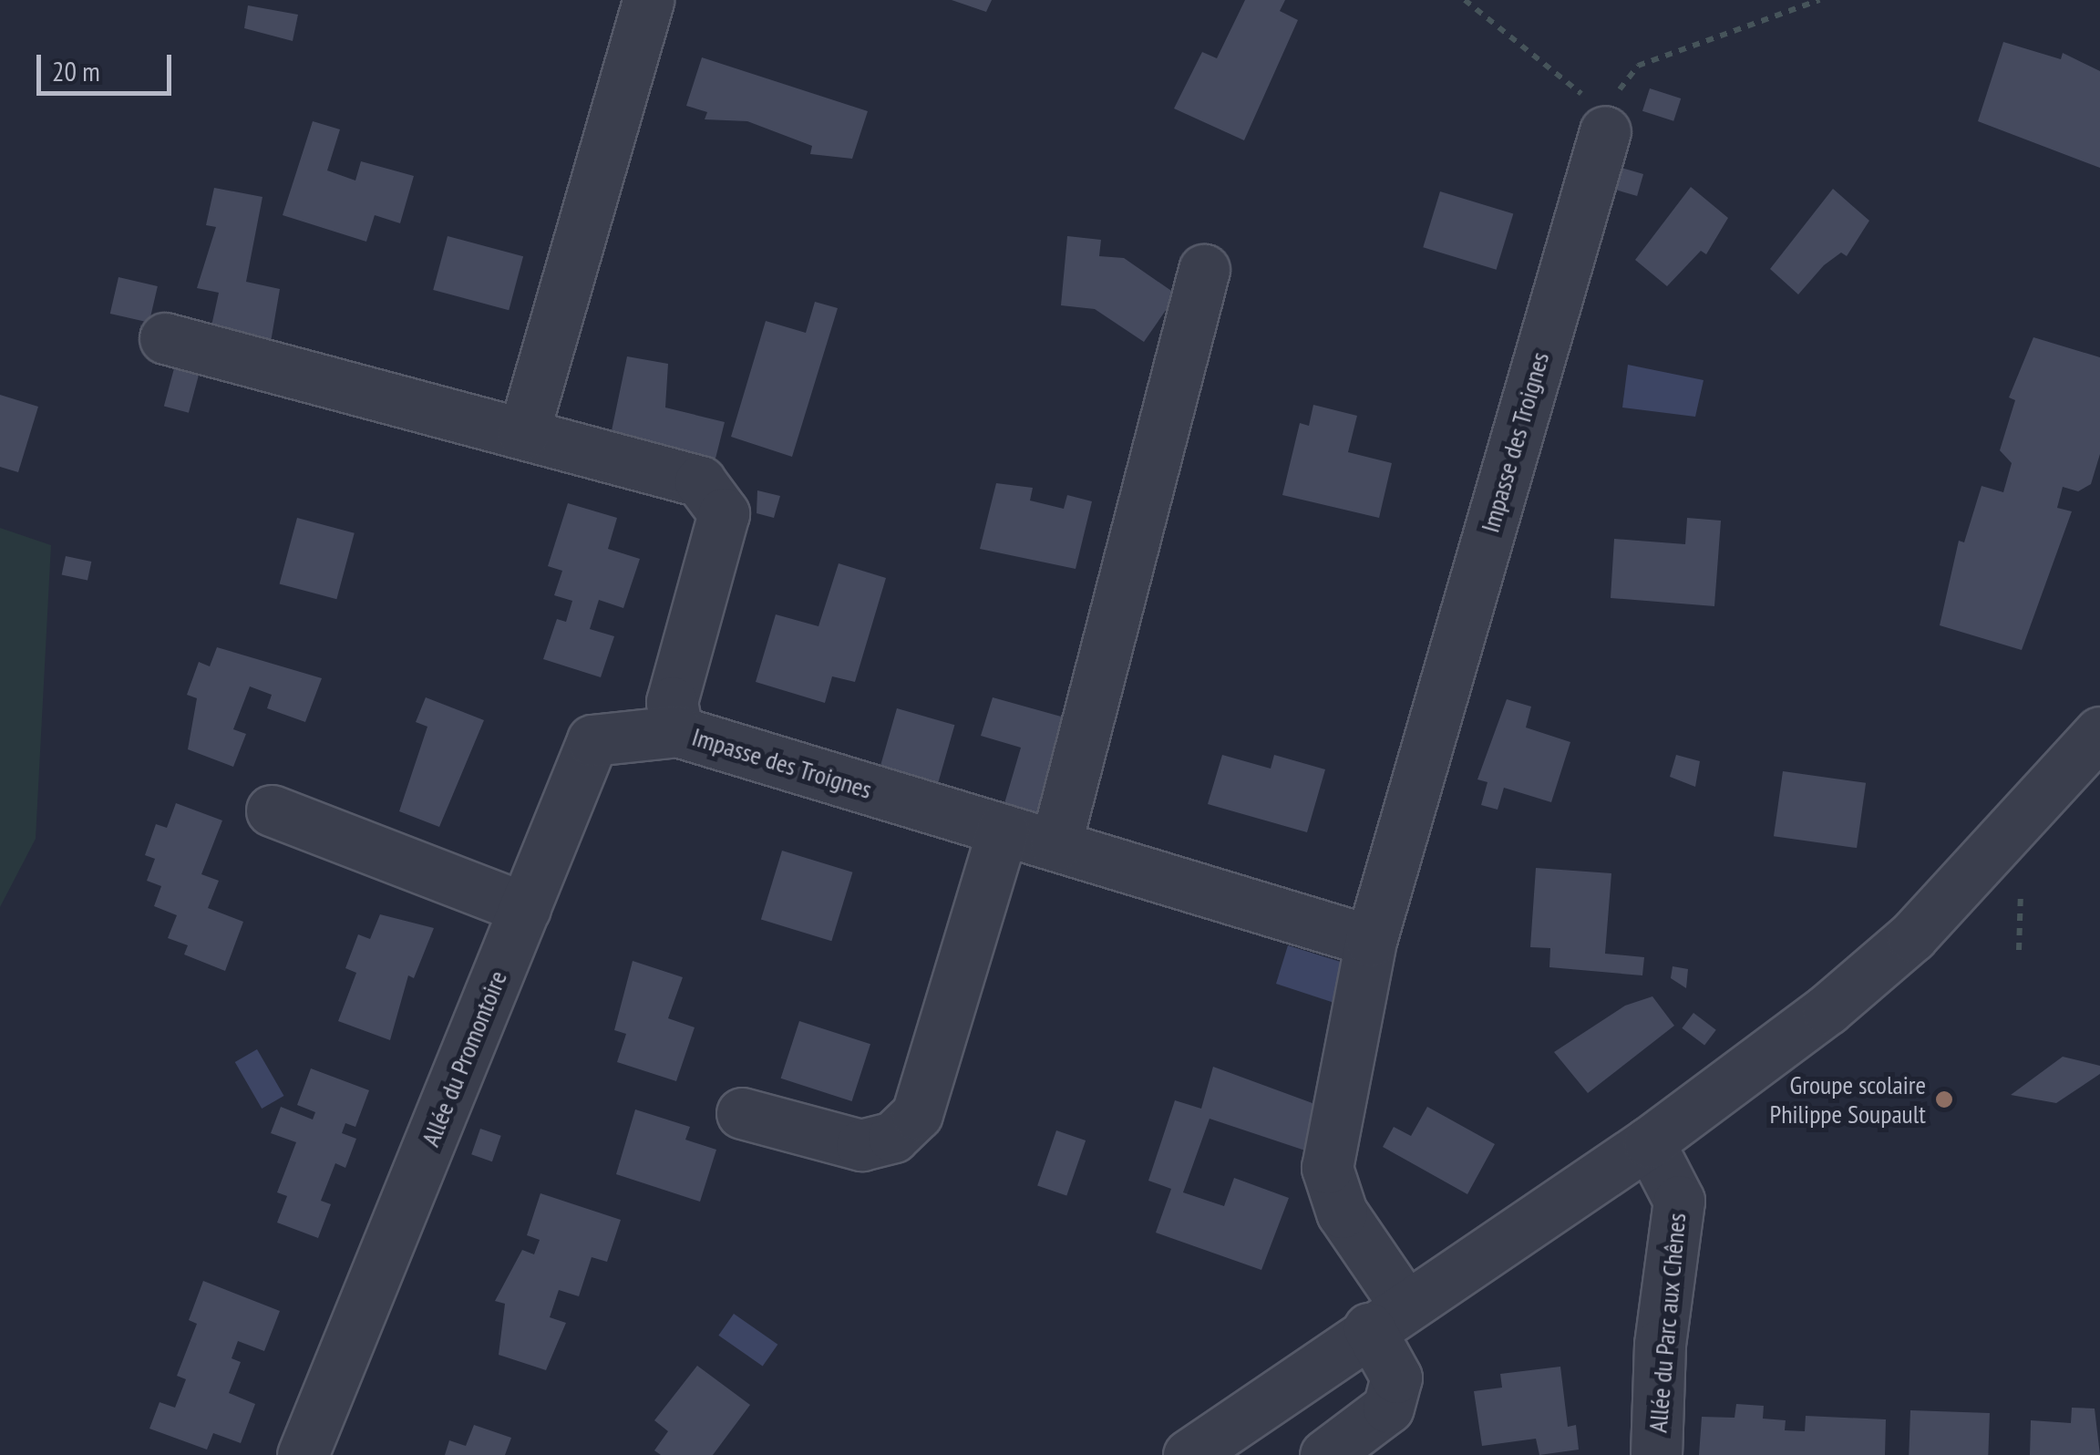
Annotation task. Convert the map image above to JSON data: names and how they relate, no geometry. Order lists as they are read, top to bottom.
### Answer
{
  "streets": {
    "street": ["Impasse des Troignes", "Allée du Promontoire", "Allée du Parc aux Chênes"]
  },
  "crossings": [
    ["Impasse des Troignes", "Allée du Promontoire"]
  ],
  "places": ["Groupe scolaire Philippe Soupault"],
  "scale_bar": "20 m"
}
